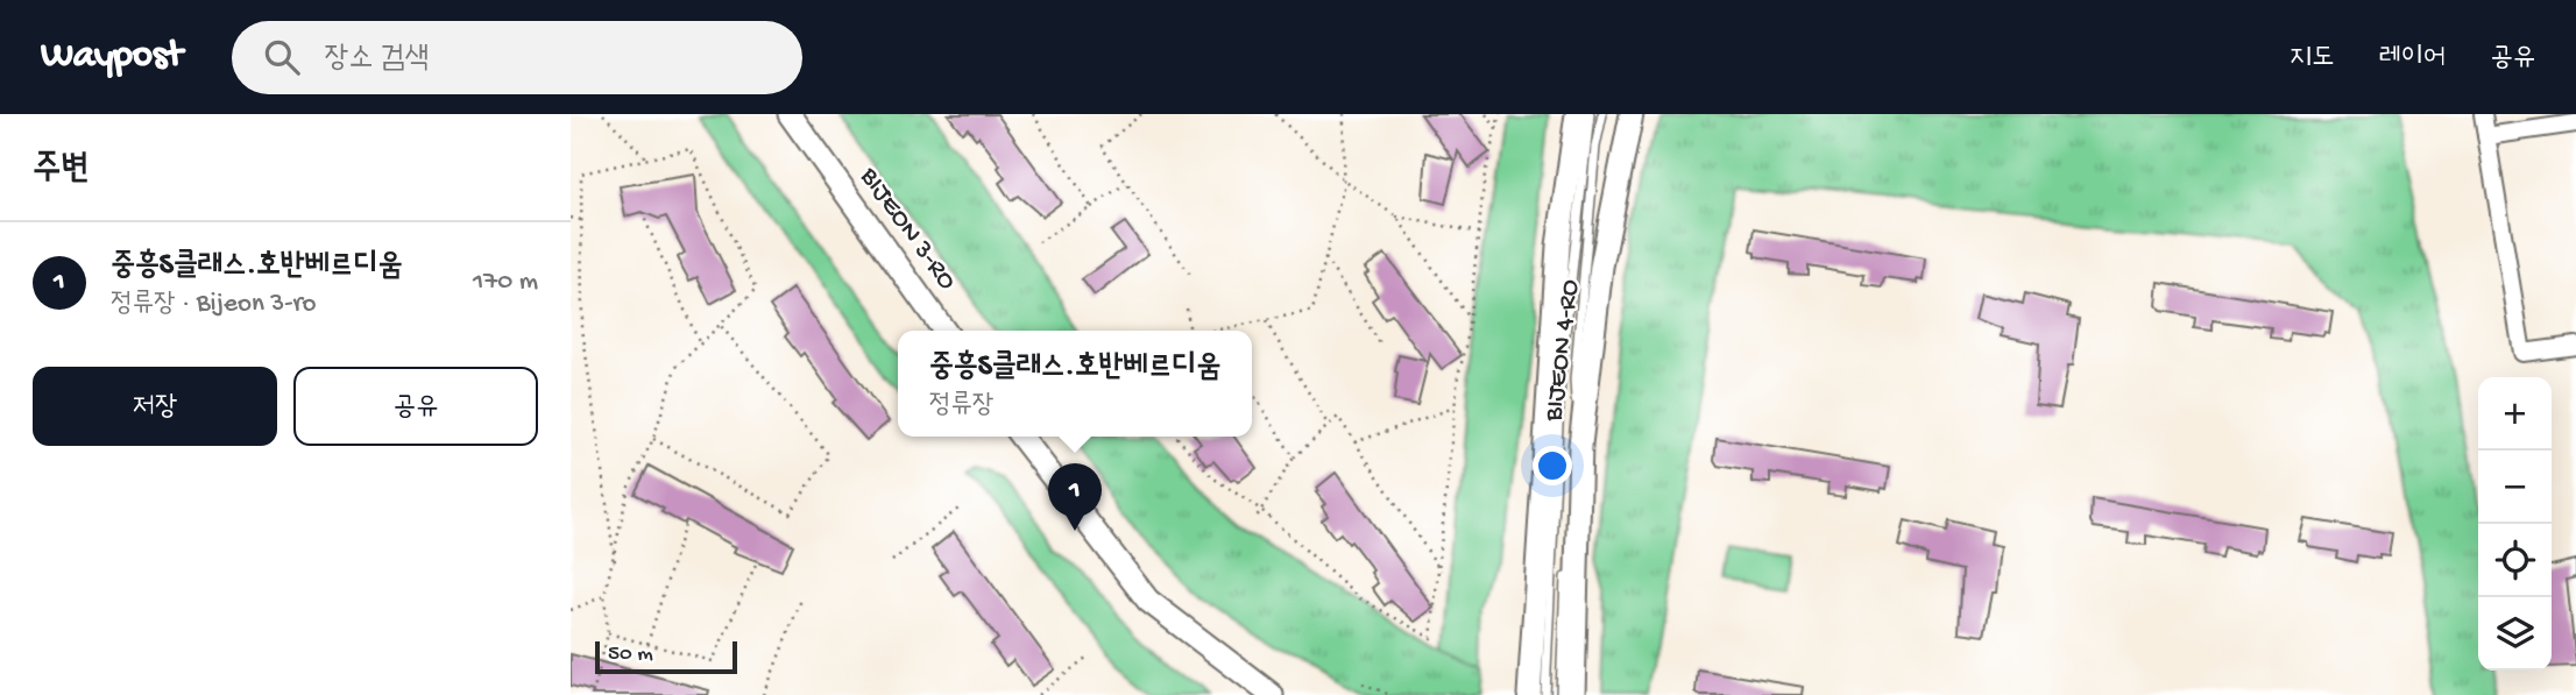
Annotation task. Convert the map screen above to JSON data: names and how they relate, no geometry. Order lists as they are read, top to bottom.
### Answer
{
  "streets": {
    "main road": ["BIJEON 3-RO", "BIJEON 4-RO"]
  },
  "scale_bar": "50 m",
  "page": {
    "header": "Waypost",
    "search": "장소 검색",
    "nav": ["지도", "레이어", "공유"],
    "heading": "주변",
    "list": [
      {
        "mark": "1",
        "name": "중흥S클래스.호반베르디움",
        "note": "정류장 · Bijeon 3-ro",
        "value": "170 m"
      }
    ],
    "popup": ["중흥S클래스.호반베르디움", "정류장"],
    "buttons": ["저장", "공유"],
    "map_buttons": ["+", "−"],
    "pins": "1",
    "scale": "50 m"
  }
}
